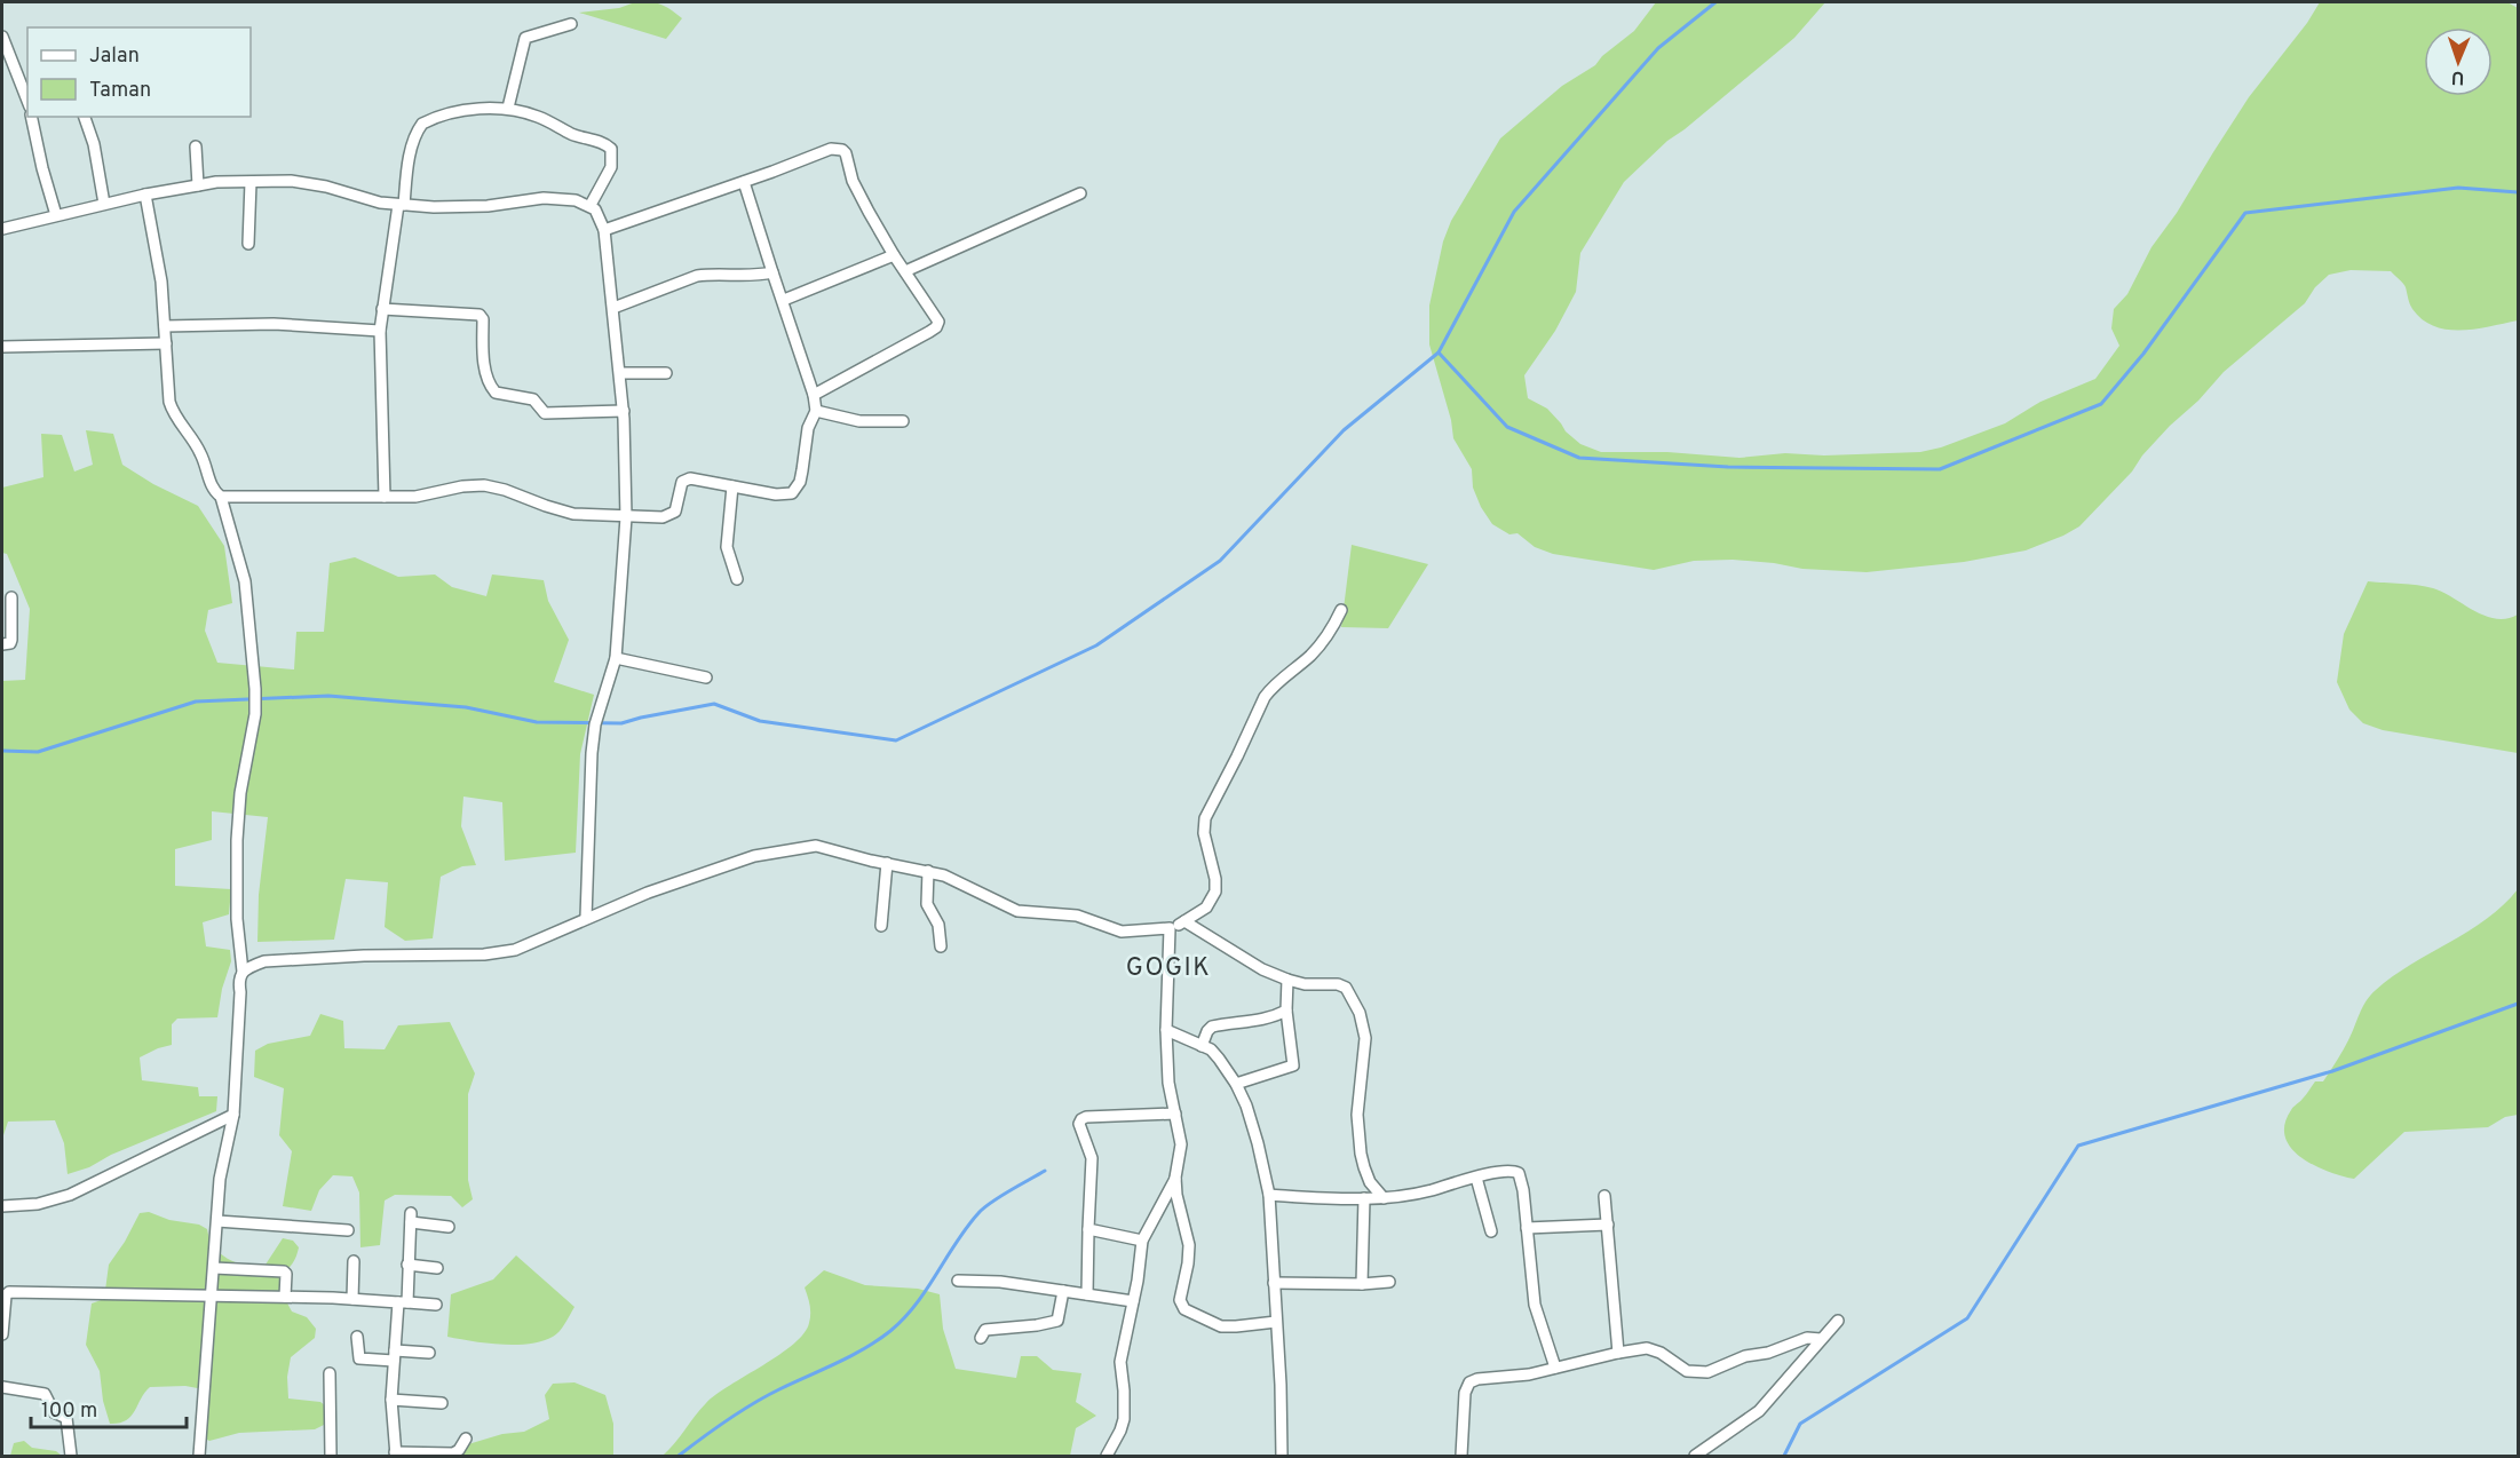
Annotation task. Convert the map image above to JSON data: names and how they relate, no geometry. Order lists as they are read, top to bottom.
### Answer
{
  "districts": ["GOGIK"],
  "legend": ["Jalan", "Taman"],
  "scale_bar": "100 m",
  "north": "bottom"
}
